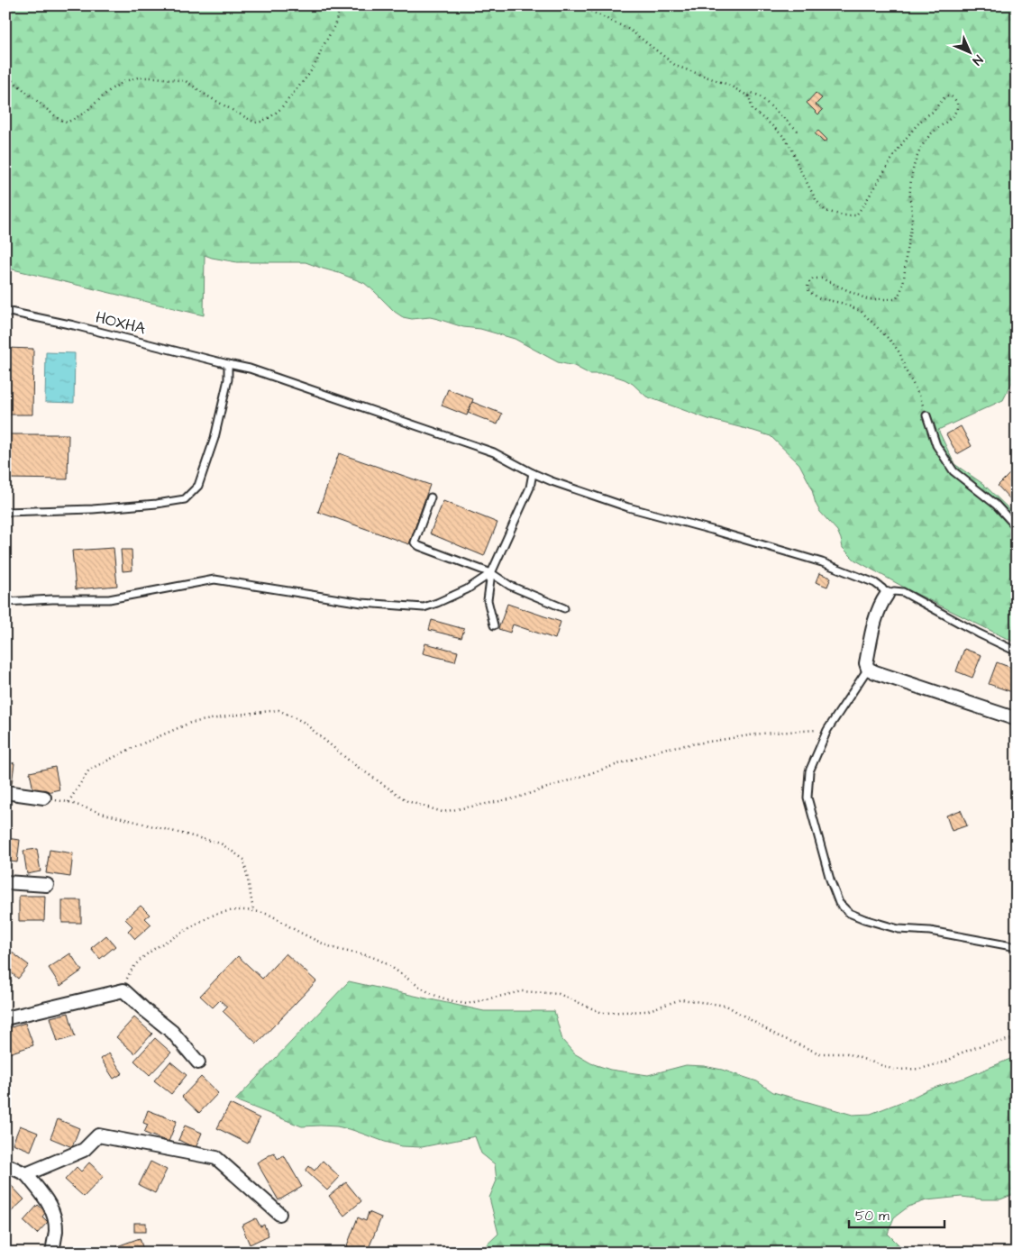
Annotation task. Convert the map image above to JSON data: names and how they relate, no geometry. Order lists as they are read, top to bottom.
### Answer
{
  "streets": {
    "lane": ["HOXHA"]
  },
  "scale_bar": "50 m",
  "north": "bottom right"
}
